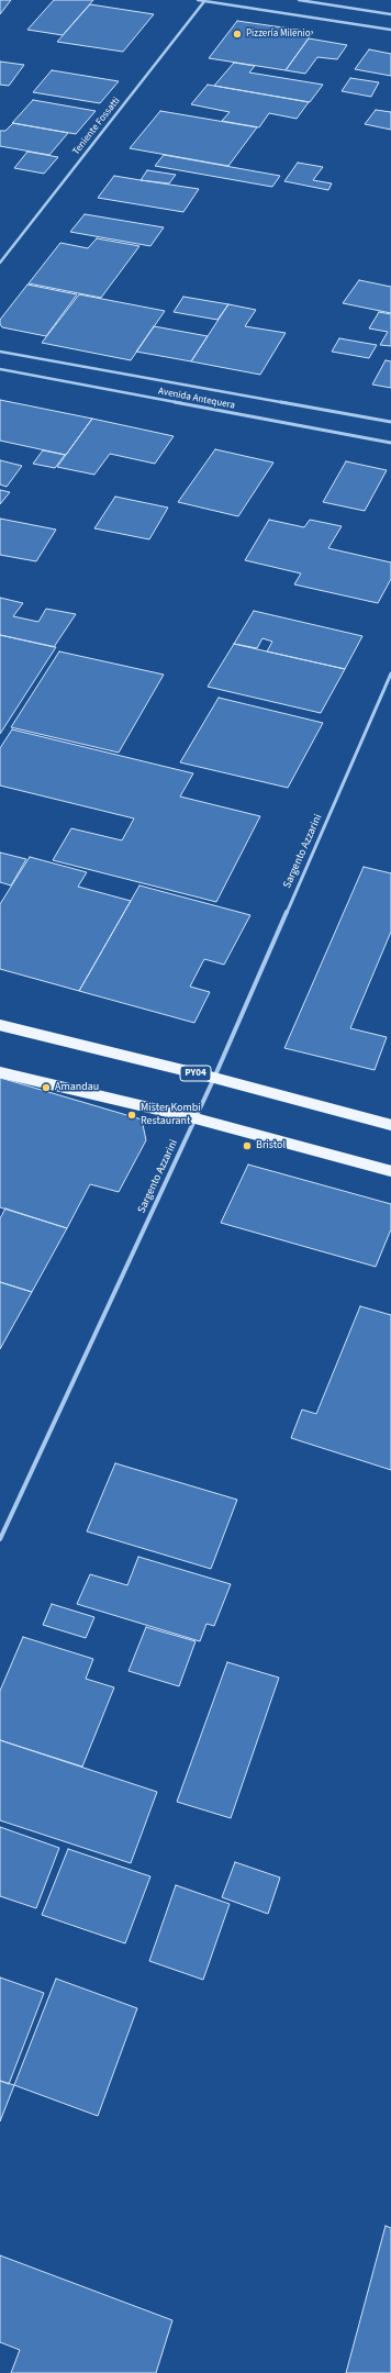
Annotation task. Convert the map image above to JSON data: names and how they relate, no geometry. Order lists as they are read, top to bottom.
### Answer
{
  "streets": {
    "main road": ["PY04"],
    "street": ["Teniente Fossatti", "Avenida Antequera", "Sargento Azzarini"]
  },
  "crossings": [
    ["Sargento Azzarini", "PY04"]
  ],
  "places": [
    "Pizzería Milenio",
    "Amandau",
    "Mister Kombi Restaurant",
    "Bristol"
  ]
}
